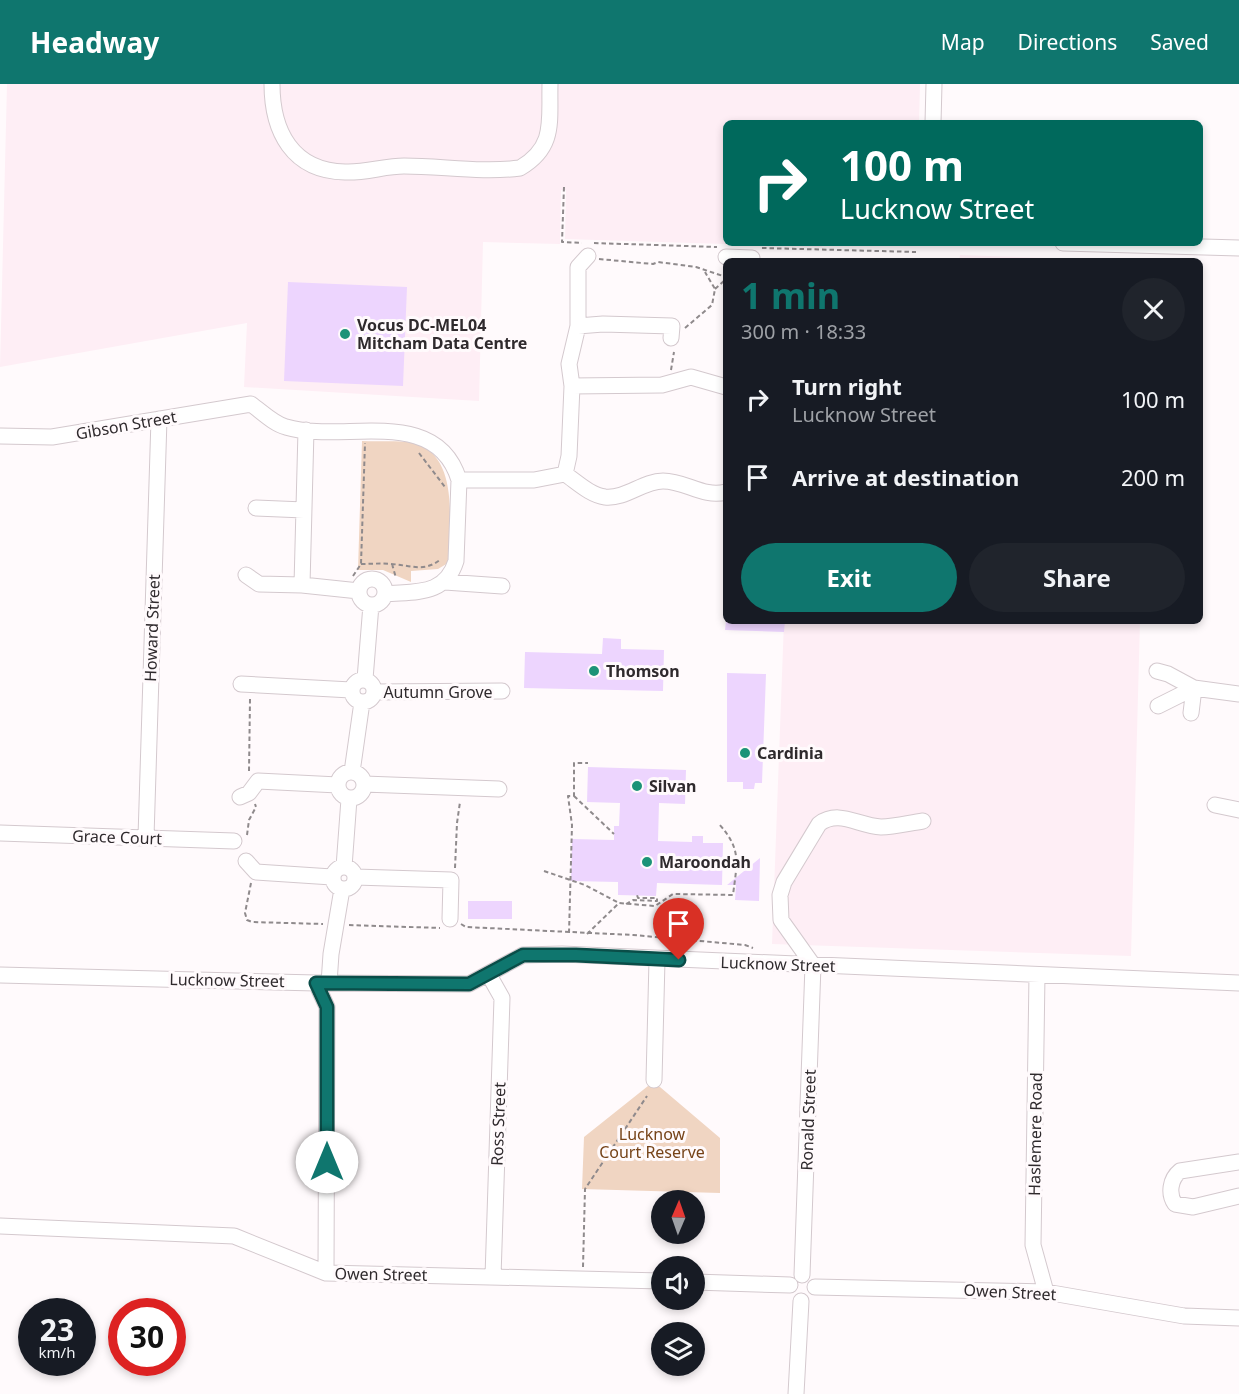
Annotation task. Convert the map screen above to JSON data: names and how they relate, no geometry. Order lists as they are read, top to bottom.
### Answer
{
  "streets": {
    "street": [
      "Gibson Street",
      "Howard Street",
      "Autumn Grove",
      "Grace Court",
      "Lucknow Street",
      "Ronald Street",
      "Ross Street",
      "Haslemere Road",
      "Owen Street"
    ]
  },
  "crossings": [
    ["Gibson Street", "Howard Street"],
    ["Howard Street", "Grace Court"],
    ["Lucknow Street", "Ronald Street"],
    ["Lucknow Street", "Ross Street"],
    ["Lucknow Street", "Haslemere Road"],
    ["Ronald Street", "Owen Street"],
    ["Ross Street", "Owen Street"],
    ["Haslemere Road", "Owen Street"]
  ],
  "parks": ["Lucknow Court Reserve"],
  "places": [
    "Vocus DC-MEL04 Mitcham Data Centre",
    "Thomson",
    "Cardinia",
    "Silvan",
    "Maroondah"
  ],
  "north": "top",
  "page": {
    "header": "Headway",
    "nav": ["Map", "Directions", "Saved"],
    "turn": ["100 m", "Lucknow Street"],
    "heading": ["1 min", "300 m · 18:33"],
    "list": [
      {
        "name": "Turn right",
        "note": "Lucknow Street",
        "value": "100 m"
      },
      {
        "name": "Arrive at destination",
        "value": "200 m"
      }
    ],
    "buttons": ["Exit", "Share"],
    "speed": "23 km/h",
    "limit": "30"
  }
}
